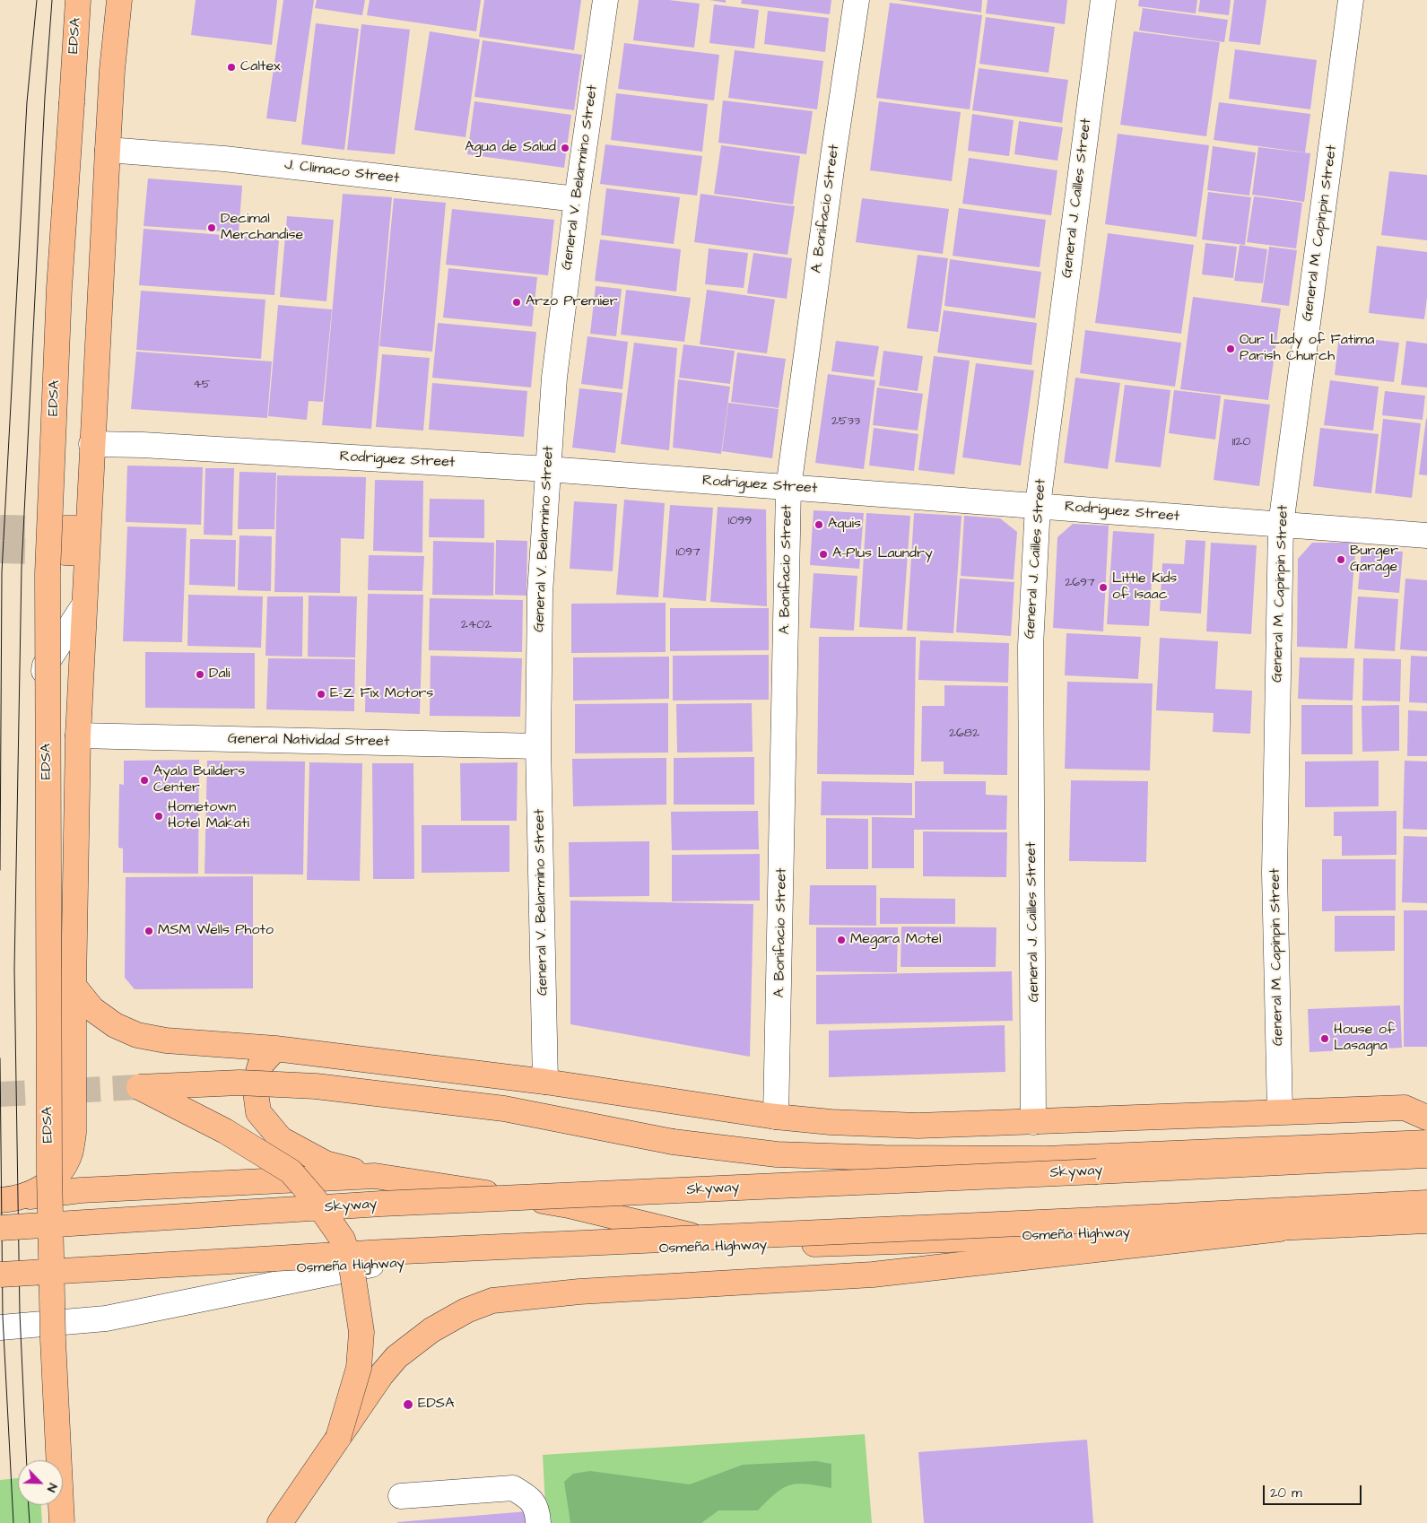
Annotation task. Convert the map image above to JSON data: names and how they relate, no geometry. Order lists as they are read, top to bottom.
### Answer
{
  "streets": {
    "main road": ["EDSA", "Skyway", "Osmeña Highway"],
    "street": [
      "J. Climaco Street",
      "General V. Belarmino Street",
      "General J. Cailles Street",
      "A. Bonifacio Street",
      "General M. Capinpin Street",
      "Rodriguez Street",
      "General Natividad Street"
    ]
  },
  "crossings": [
    ["J. Climaco Street", "General V. Belarmino Street"],
    ["General V. Belarmino Street", "Rodriguez Street"],
    ["General V. Belarmino Street", "General Natividad Street"],
    ["General J. Cailles Street", "Rodriguez Street"],
    ["A. Bonifacio Street", "Rodriguez Street"],
    ["General M. Capinpin Street", "Rodriguez Street"]
  ],
  "places": [
    "Caltex",
    "Agua de Salud",
    "Decimal Merchandise",
    "Arzo Premier",
    "Our Lady of Fatima Parish Church",
    "Aquis",
    "A-Plus Laundry",
    "Burger Garage",
    "Little Kids of Isaac",
    "Dali",
    "E-Z Fix Motors",
    "Ayala Builders Center",
    "Hometown Hotel Makati",
    "MSM Wells Photo",
    "Megara Motel",
    "House of Lasagna",
    "EDSA"
  ],
  "house_numbers": [
    "45",
    "2533",
    "1120",
    "1099",
    "1097",
    "2697",
    "2402",
    "2682"
  ],
  "scale_bar": "20 m",
  "north": "bottom right"
}
